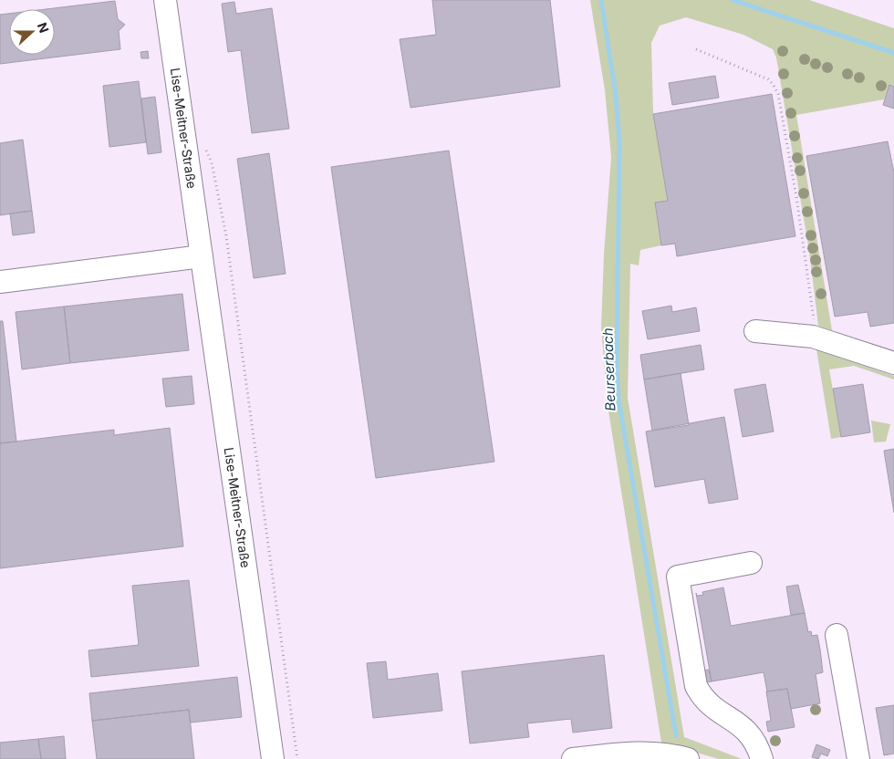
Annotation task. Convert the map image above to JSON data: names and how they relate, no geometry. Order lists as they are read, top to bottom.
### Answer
{
  "streets": {
    "street": ["Lise-Meitner-Straße"]
  },
  "water": ["Beurserbach"],
  "north": "right"
}
